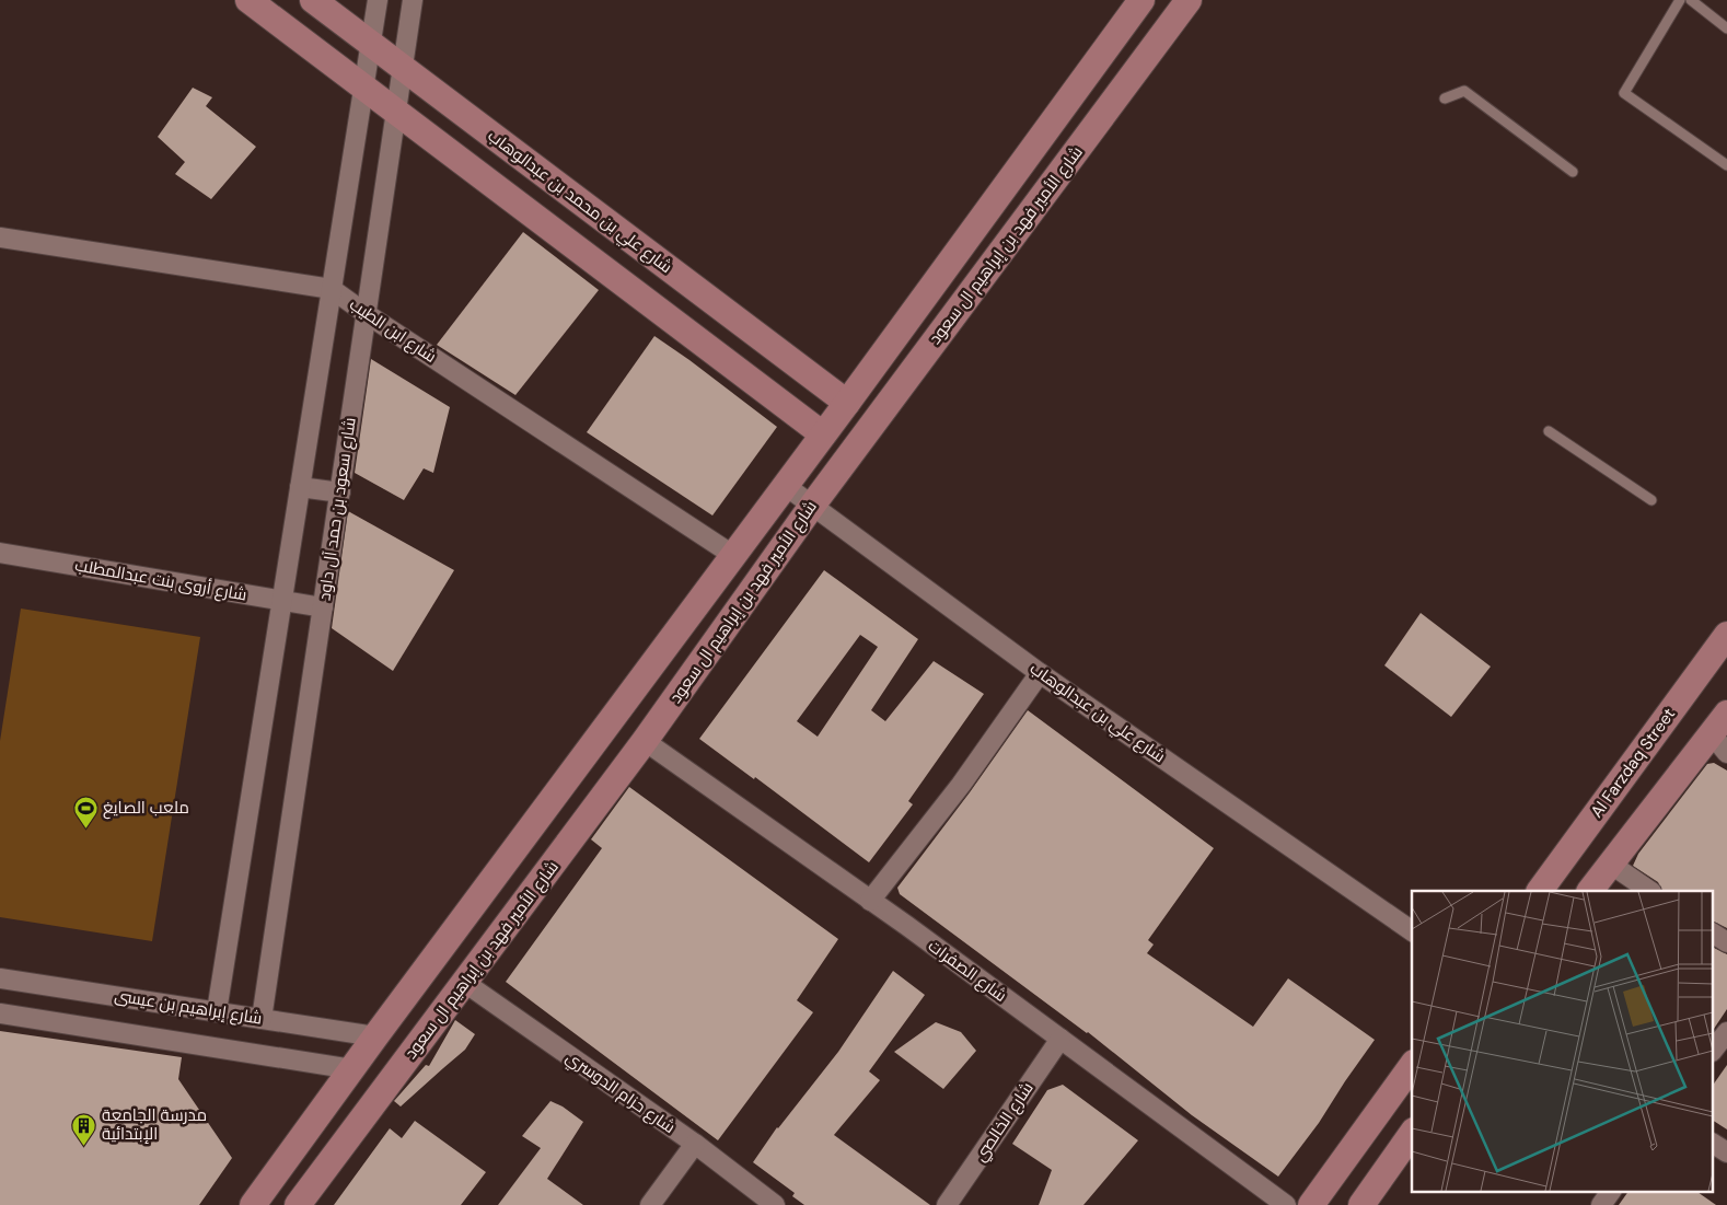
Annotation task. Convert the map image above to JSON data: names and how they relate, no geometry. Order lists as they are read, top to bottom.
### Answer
{
  "streets": {
    "main road": ["شارع علي بن محمد بن عبدالوهاب", "شارع الأمير فهد بن إبراهيم ال سعود", "Al Farzdaq Street"],
    "street": [
      "شارع ابن الطيب",
      "شارع سعود بن حمد آل داود",
      "شارع أروى بنت عبدالمطلب",
      "شارع علي بن عبدالوهاب",
      "شارع الصفرات",
      "شارع إبراهيم بن عيسى",
      "شارع حزام الدوسري",
      "شارع الخالصي"
    ]
  },
  "crossings": [
    ["شارع علي بن محمد بن عبدالوهاب", "شارع الأمير فهد بن إبراهيم ال سعود"],
    ["شارع علي بن محمد بن عبدالوهاب", "شارع سعود بن حمد آل داود"],
    ["شارع الأمير فهد بن إبراهيم ال سعود", "شارع ابن الطيب"],
    ["شارع الأمير فهد بن إبراهيم ال سعود", "شارع علي بن عبدالوهاب"],
    ["شارع الأمير فهد بن إبراهيم ال سعود", "شارع الصفرات"],
    ["شارع الأمير فهد بن إبراهيم ال سعود", "شارع إبراهيم بن عيسى"],
    ["شارع الأمير فهد بن إبراهيم ال سعود", "شارع حزام الدوسري"],
    ["شارع ابن الطيب", "شارع سعود بن حمد آل داود"],
    ["شارع سعود بن حمد آل داود", "شارع أروى بنت عبدالمطلب"],
    ["شارع سعود بن حمد آل داود", "شارع إبراهيم بن عيسى"],
    ["شارع الصفرات", "شارع الخالصي"]
  ],
  "places": {
    "sports": ["ملعب الصايغ"],
    "building": ["مدرسة الجامعة الإبتدائية"]
  }
}
